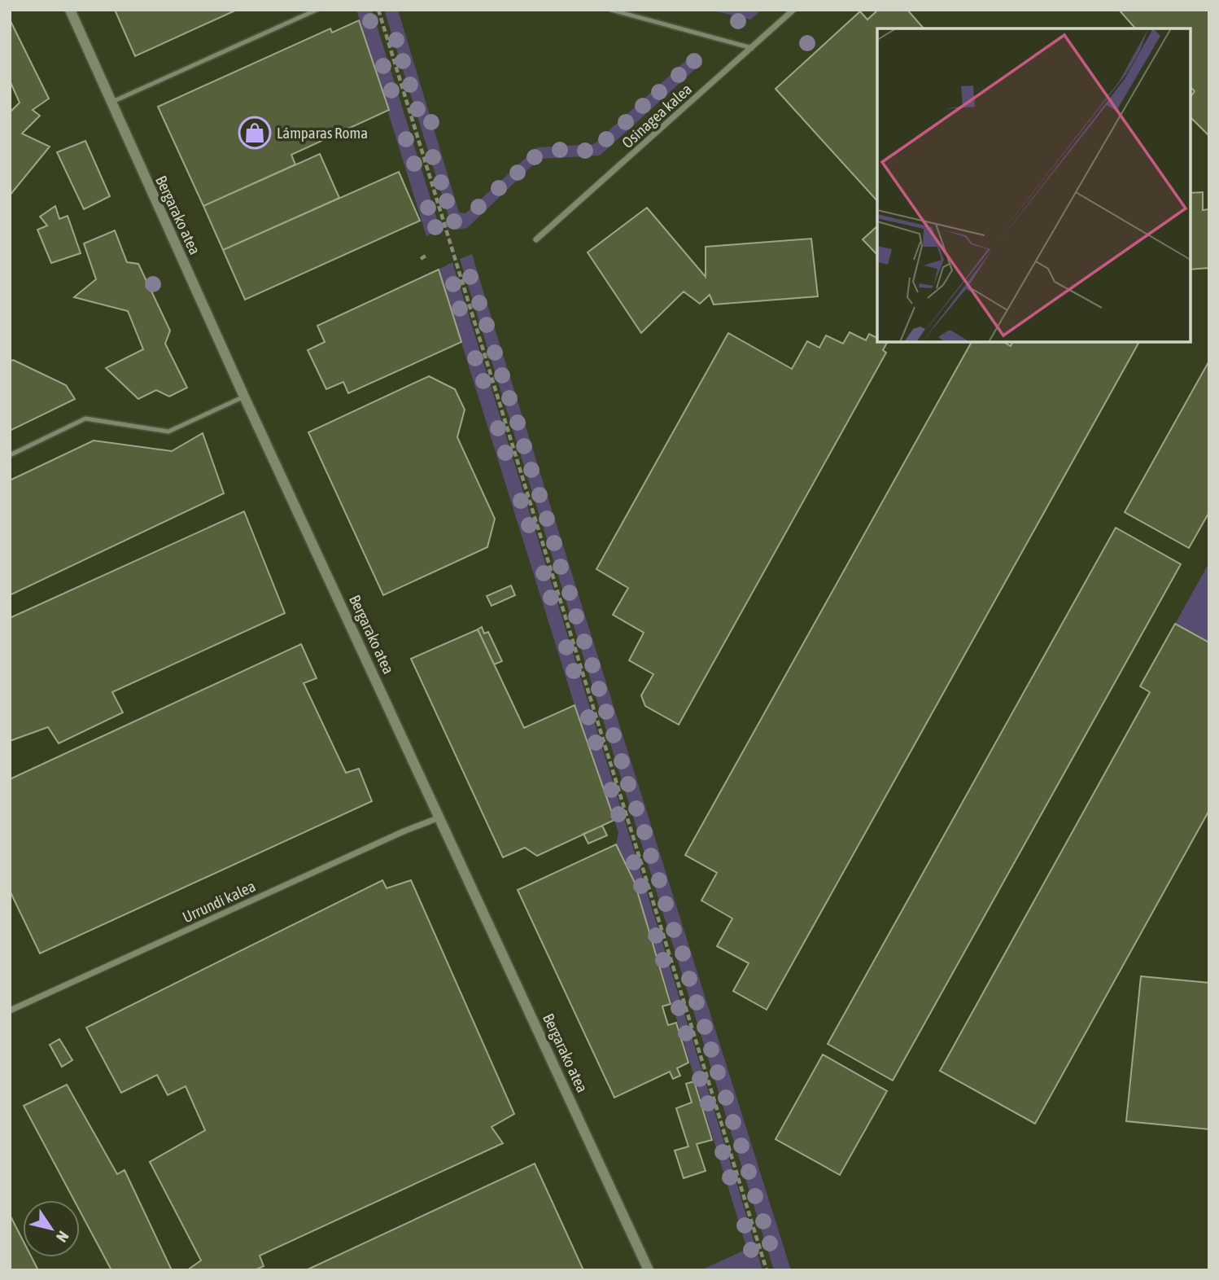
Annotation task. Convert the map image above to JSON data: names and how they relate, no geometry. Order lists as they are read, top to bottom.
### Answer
{
  "streets": {
    "street": ["Osinagea kalea", "Bergarako atea", "Urrundi kalea"]
  },
  "crossings": [
    ["Bergarako atea", "Urrundi kalea"]
  ],
  "places": {
    "shop": ["Lámparas Roma"]
  },
  "north": "bottom right"
}
